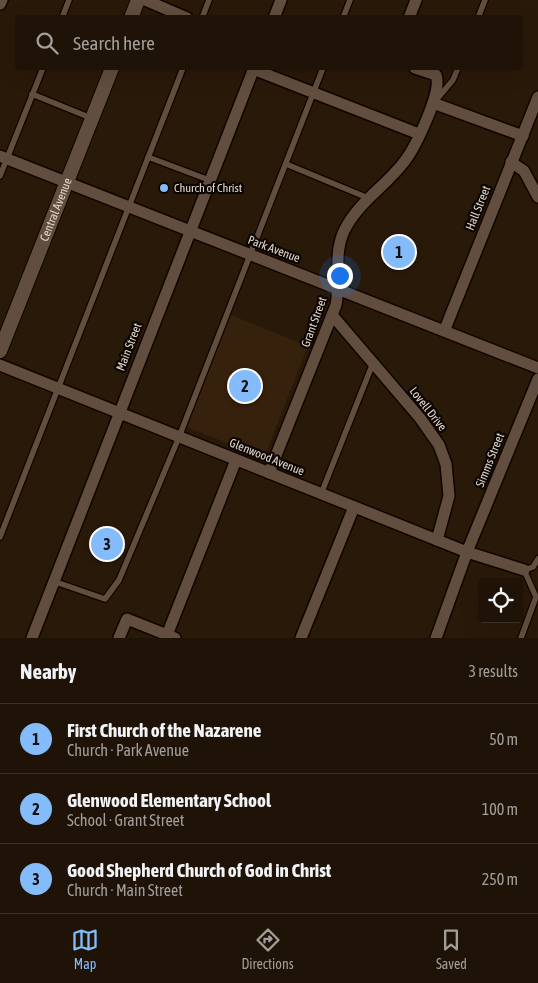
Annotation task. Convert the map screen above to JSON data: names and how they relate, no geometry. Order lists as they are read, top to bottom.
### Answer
{
  "streets": {
    "street": [
      "Hall Street",
      "Central Avenue",
      "Park Avenue",
      "Grant Street",
      "Main Street",
      "Lovell Drive",
      "Glenwood Avenue",
      "Simms Street"
    ]
  },
  "crossings": [
    ["Hall Street", "Park Avenue"],
    ["Central Avenue", "Park Avenue"],
    ["Park Avenue", "Grant Street"],
    ["Park Avenue", "Main Street"],
    ["Grant Street", "Lovell Drive"],
    ["Grant Street", "Glenwood Avenue"],
    ["Main Street", "Glenwood Avenue"],
    ["Lovell Drive", "Glenwood Avenue"],
    ["Glenwood Avenue", "Simms Street"]
  ],
  "places": ["Church of Christ"],
  "page": {
    "search": "Search here",
    "pins": ["1", "2", "3"],
    "heading": ["Nearby", "3 results"],
    "list": [
      {
        "mark": "1",
        "name": "First Church of the Nazarene",
        "note": "Church · Park Avenue",
        "value": "50 m"
      },
      {
        "mark": "2",
        "name": "Glenwood Elementary School",
        "note": "School · Grant Street",
        "value": "100 m"
      },
      {
        "mark": "3",
        "name": "Good Shepherd Church of God in Christ",
        "note": "Church · Main Street",
        "value": "250 m"
      }
    ],
    "nav": ["Map", "Directions", "Saved"]
  }
}
